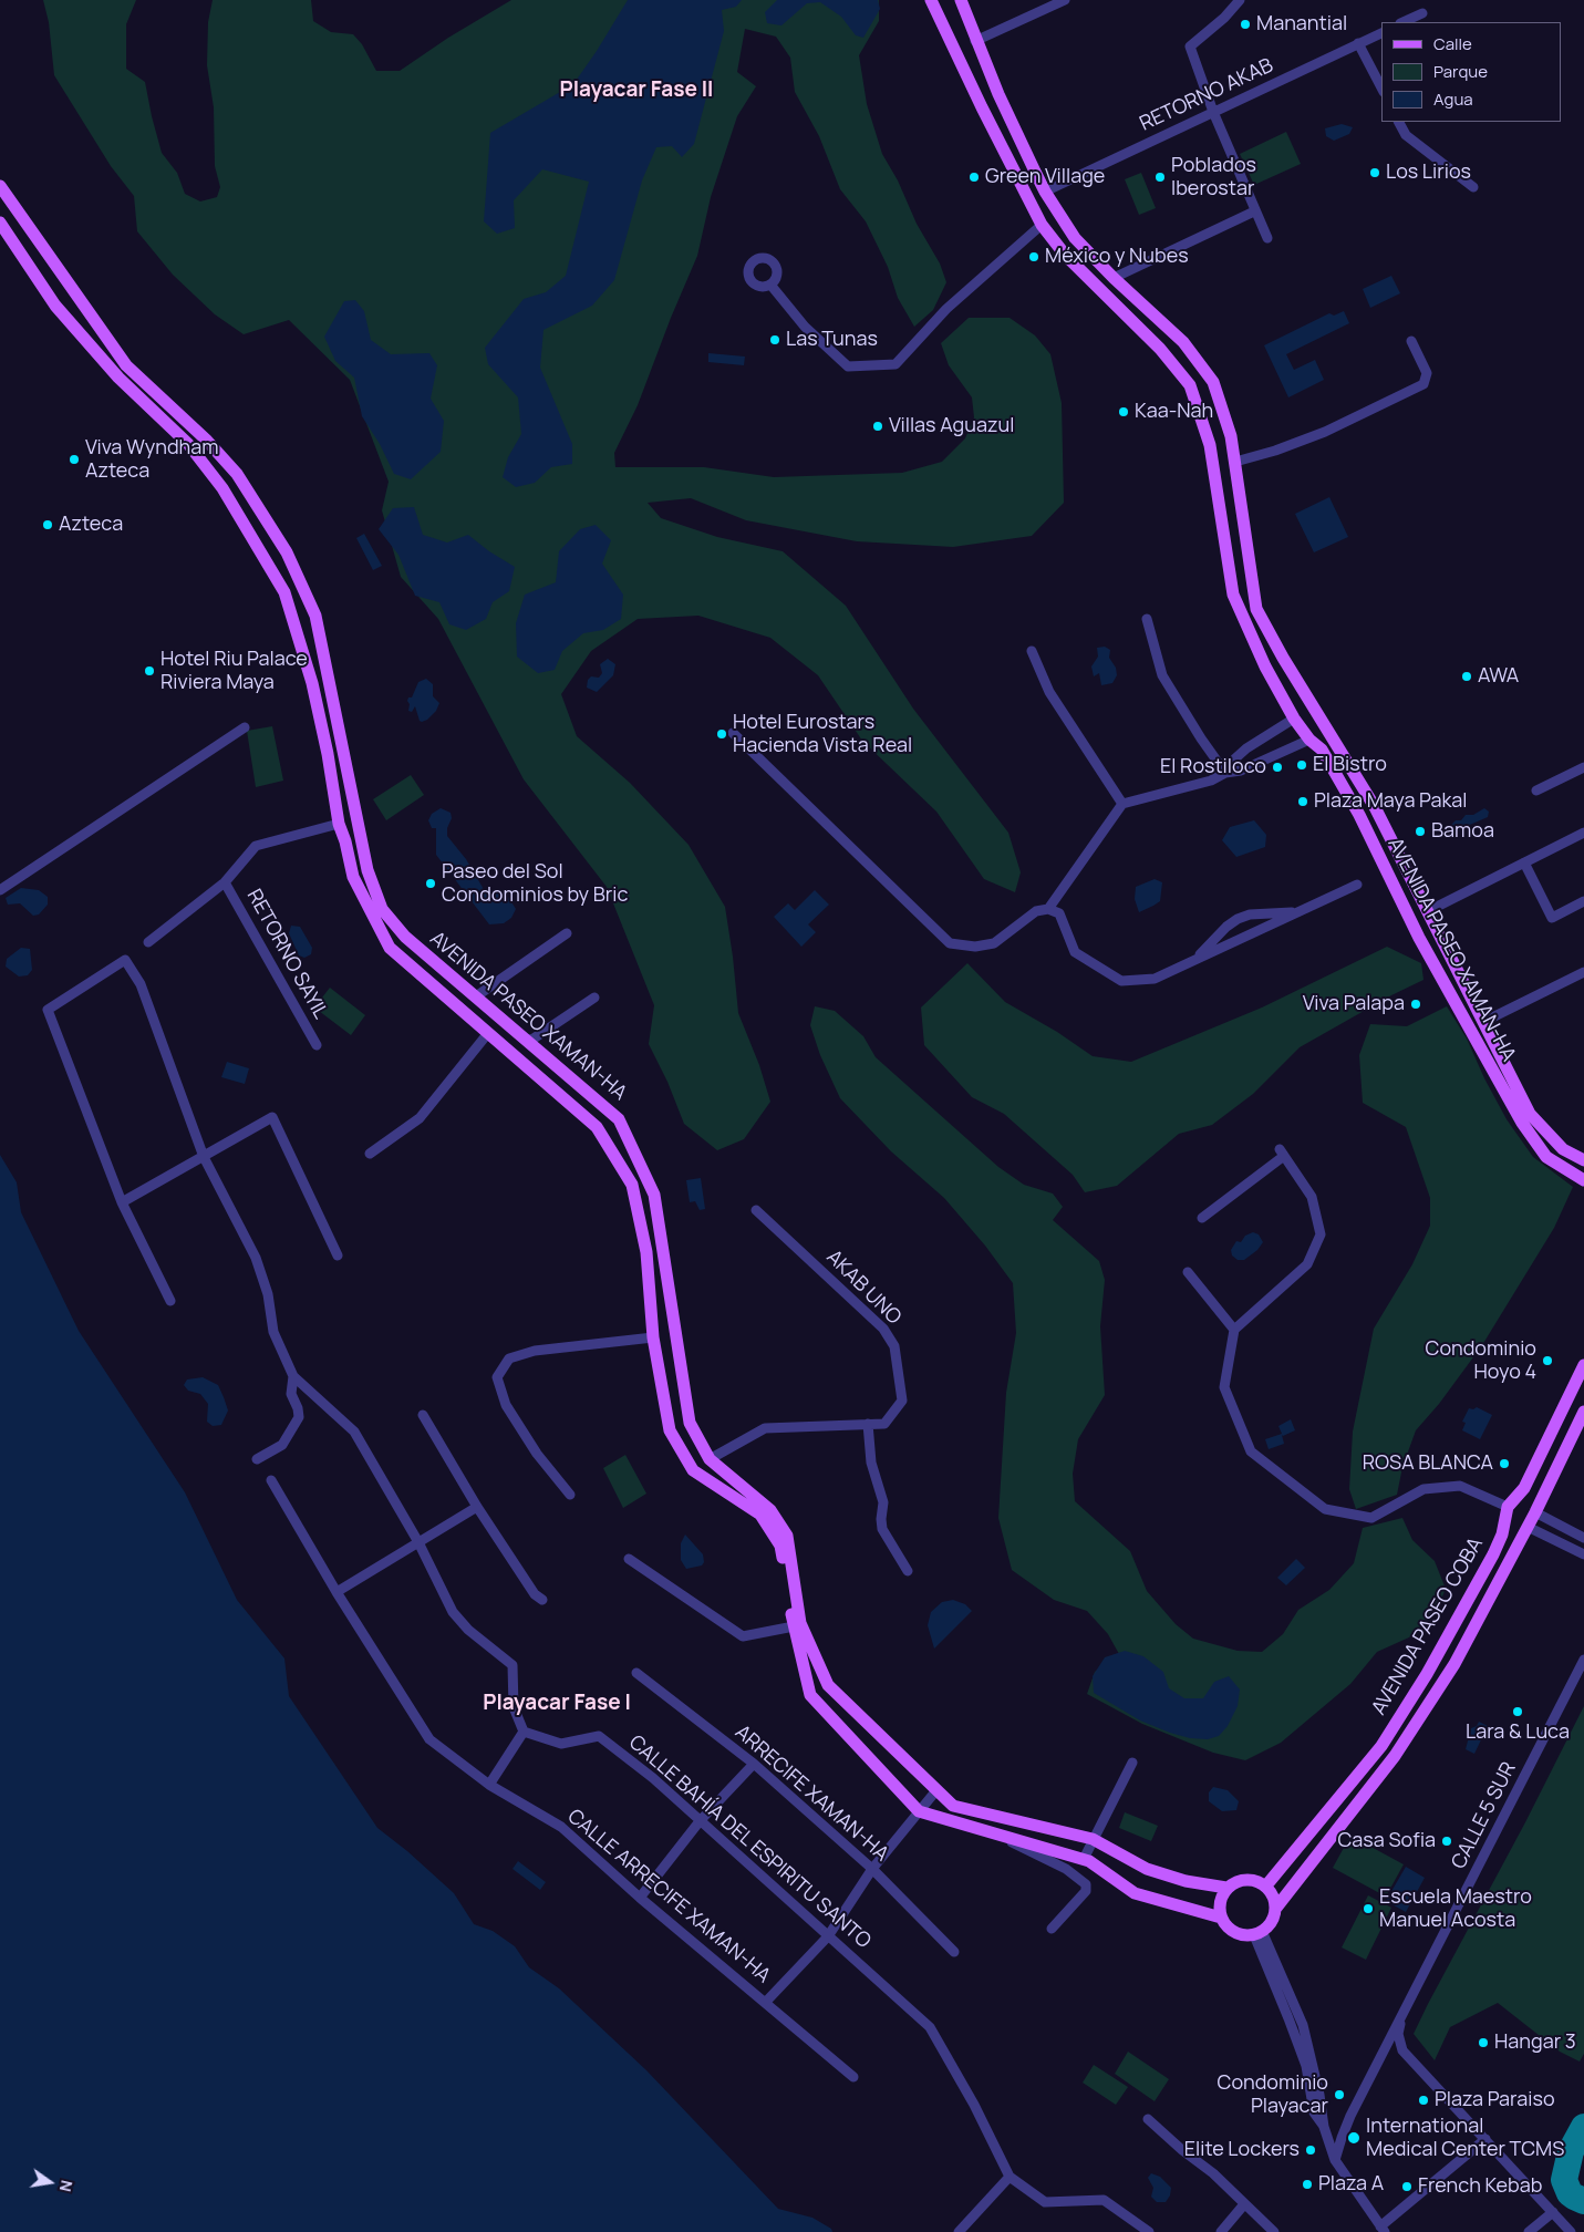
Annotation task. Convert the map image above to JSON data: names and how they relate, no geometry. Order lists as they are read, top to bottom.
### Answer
{
  "streets": {
    "main road": ["AVENIDA PASEO XAMAN-HA", "AVENIDA PASEO COBA"],
    "street": [
      "RETORNO AKAB",
      "RETORNO SAYIL",
      "AKAB UNO",
      "ARRECIFE XAMAN-HA",
      "CALLE 5 SUR",
      "CALLE BAHÍA DEL ESPIRITU SANTO",
      "CALLE ARRECIFE XAMAN-HA"
    ]
  },
  "crossings": [
    ["RETORNO AKAB", "AVENIDA PASEO XAMAN-HA"],
    ["AVENIDA PASEO XAMAN-HA", "RETORNO SAYIL"],
    ["AVENIDA PASEO XAMAN-HA", "AKAB UNO"],
    ["AVENIDA PASEO XAMAN-HA", "AVENIDA PASEO COBA"]
  ],
  "districts": ["Playacar Fase II", "Playacar Fase I"],
  "places": [
    "Manantial",
    "Los Lirios",
    "Green Village",
    "Poblados Iberostar",
    "México y Nubes",
    "Las Tunas",
    "Kaa-Nah",
    "Villas Aguazul",
    "Viva Wyndham Azteca",
    "Azteca",
    "Hotel Riu Palace Riviera Maya",
    "AWA",
    "Hotel Eurostars Hacienda Vista Real",
    "El Bistro",
    "El Rostiloco",
    "Plaza Maya Pakal",
    "Bamoa",
    "Paseo del Sol Condominios by Bric",
    "Viva Palapa",
    "Condominio Hoyo 4",
    "ROSA BLANCA",
    "Lara & Luca",
    "Casa Sofia",
    "Escuela Maestro Manuel Acosta",
    "Hangar 3",
    "Condominio Playacar",
    "Plaza Paraiso",
    "International Medical Center TCMS",
    "Elite Lockers",
    "Plaza A",
    "French Kebab"
  ],
  "legend": ["Calle", "Parque", "Agua"],
  "north": "right"
}
